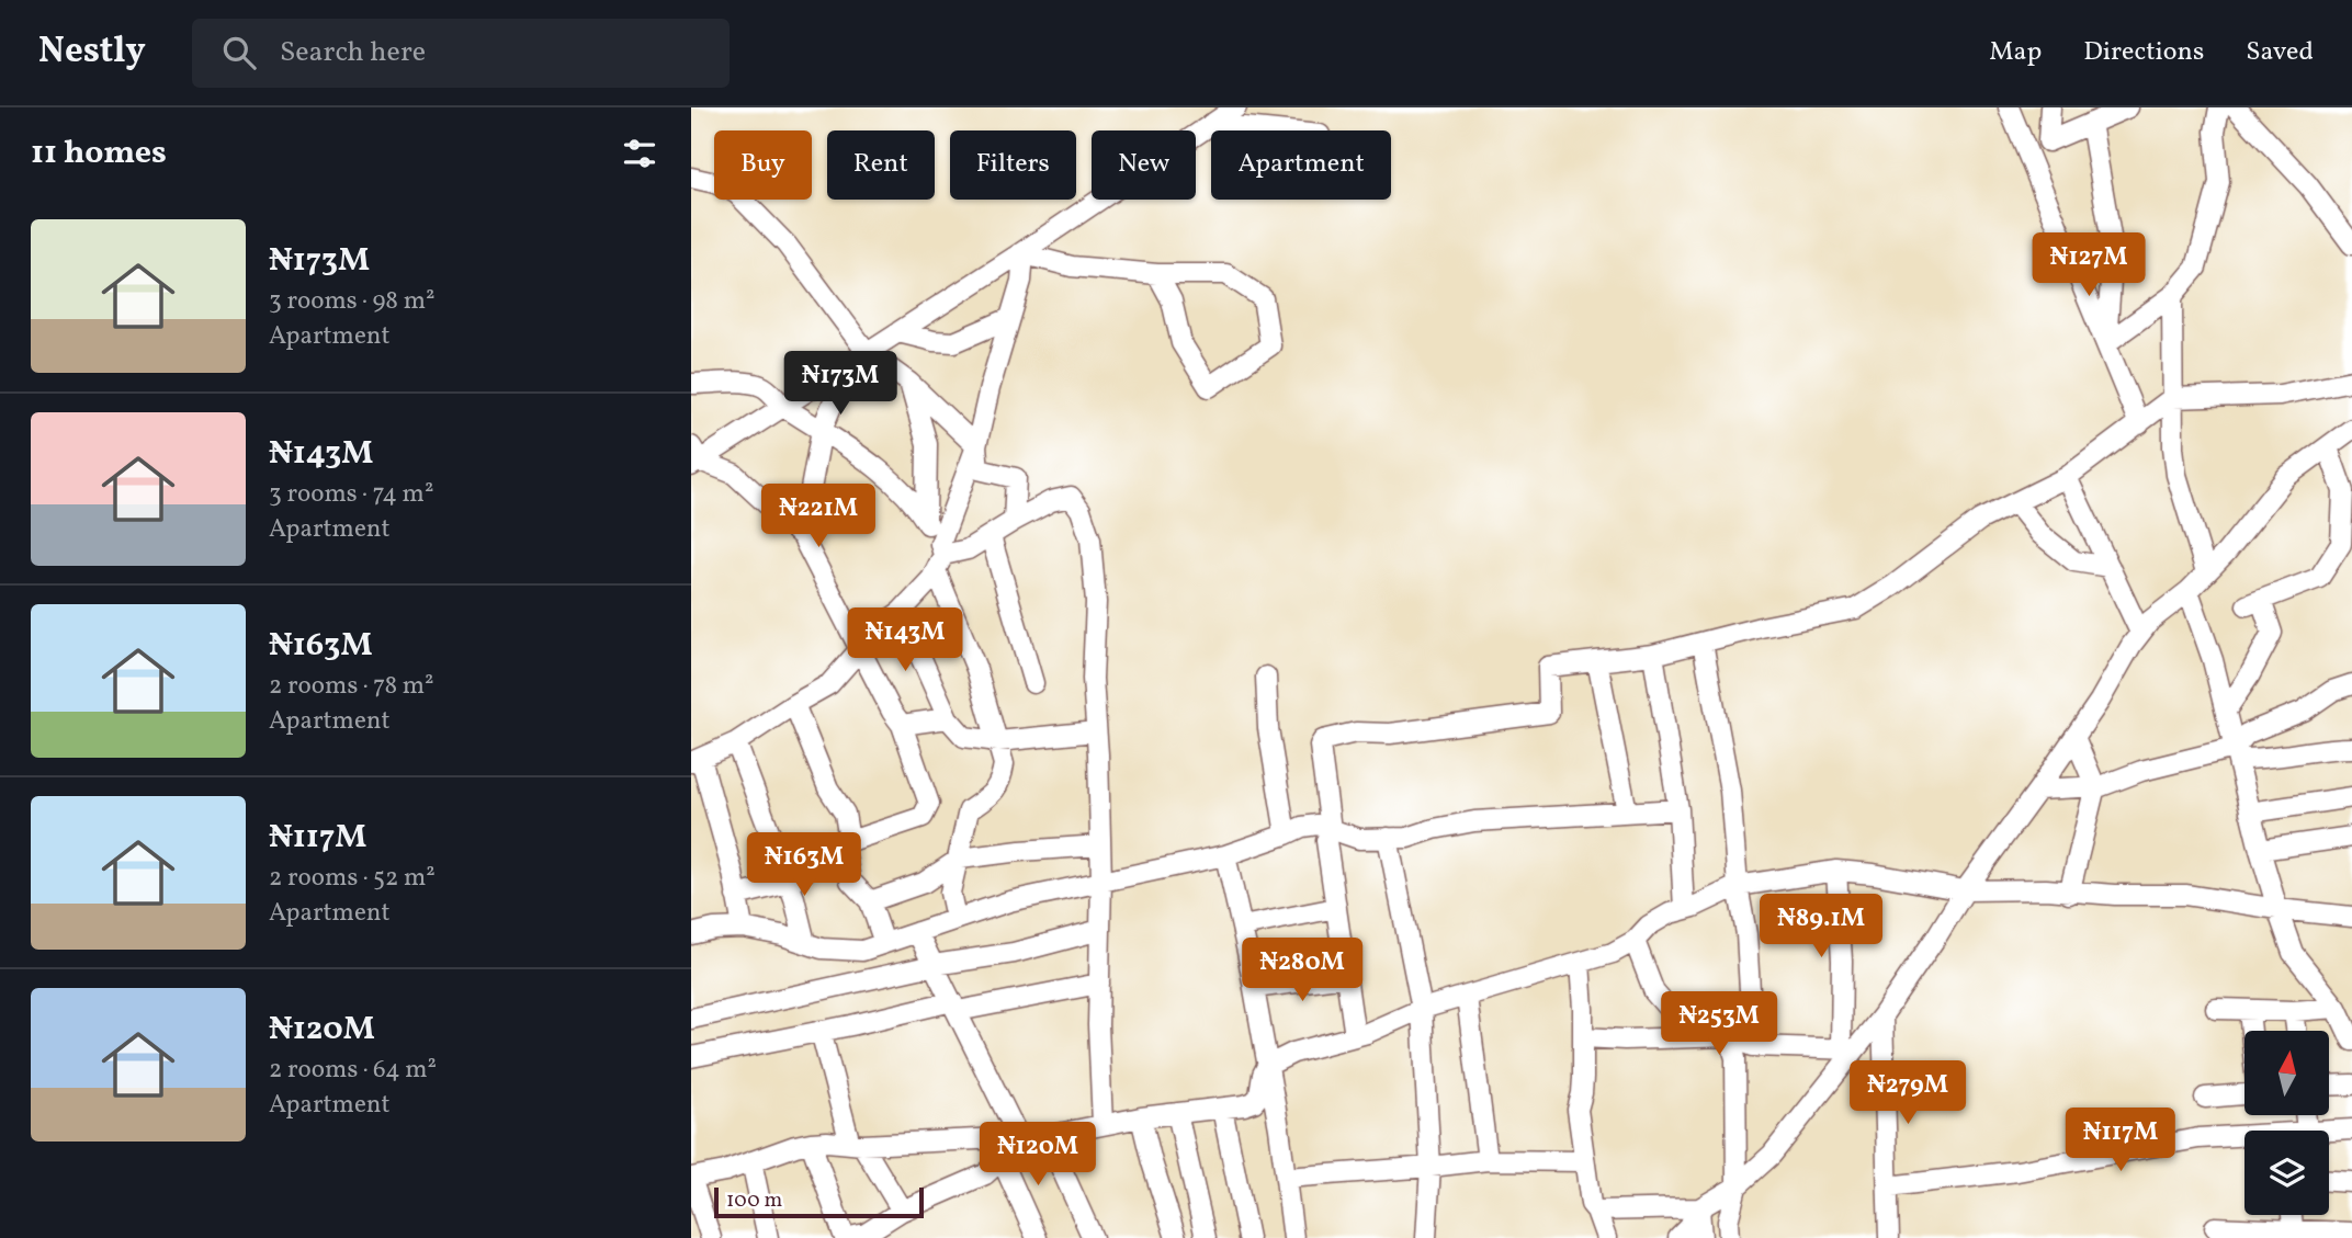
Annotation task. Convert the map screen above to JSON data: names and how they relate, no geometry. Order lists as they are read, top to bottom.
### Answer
{
  "scale_bar": "100 m",
  "north": "top",
  "page": {
    "header": "Nestly",
    "search": "Search here",
    "nav": ["Map", "Directions", "Saved"],
    "heading": "11 homes",
    "chip": [
      "Buy",
      "Rent",
      "Filters",
      "New",
      "Apartment"
    ],
    "list": [
      {
        "name": "₦173M",
        "note": "3 rooms · 98 m² · Apartment"
      },
      {
        "name": "₦143M",
        "note": "3 rooms · 74 m² · Apartment"
      },
      {
        "name": "₦163M",
        "note": "2 rooms · 78 m² · Apartment"
      },
      {
        "name": "₦117M",
        "note": "2 rooms · 52 m² · Apartment"
      },
      {
        "name": "₦120M",
        "note": "2 rooms · 64 m² · Apartment"
      }
    ],
    "price": [
      "₦127M",
      "₦173M",
      "₦221M",
      "₦143M",
      "₦163M",
      "₦89.1M",
      "₦280M",
      "₦253M",
      "₦279M",
      "₦117M",
      "₦120M"
    ],
    "scale": "100 m"
  }
}
